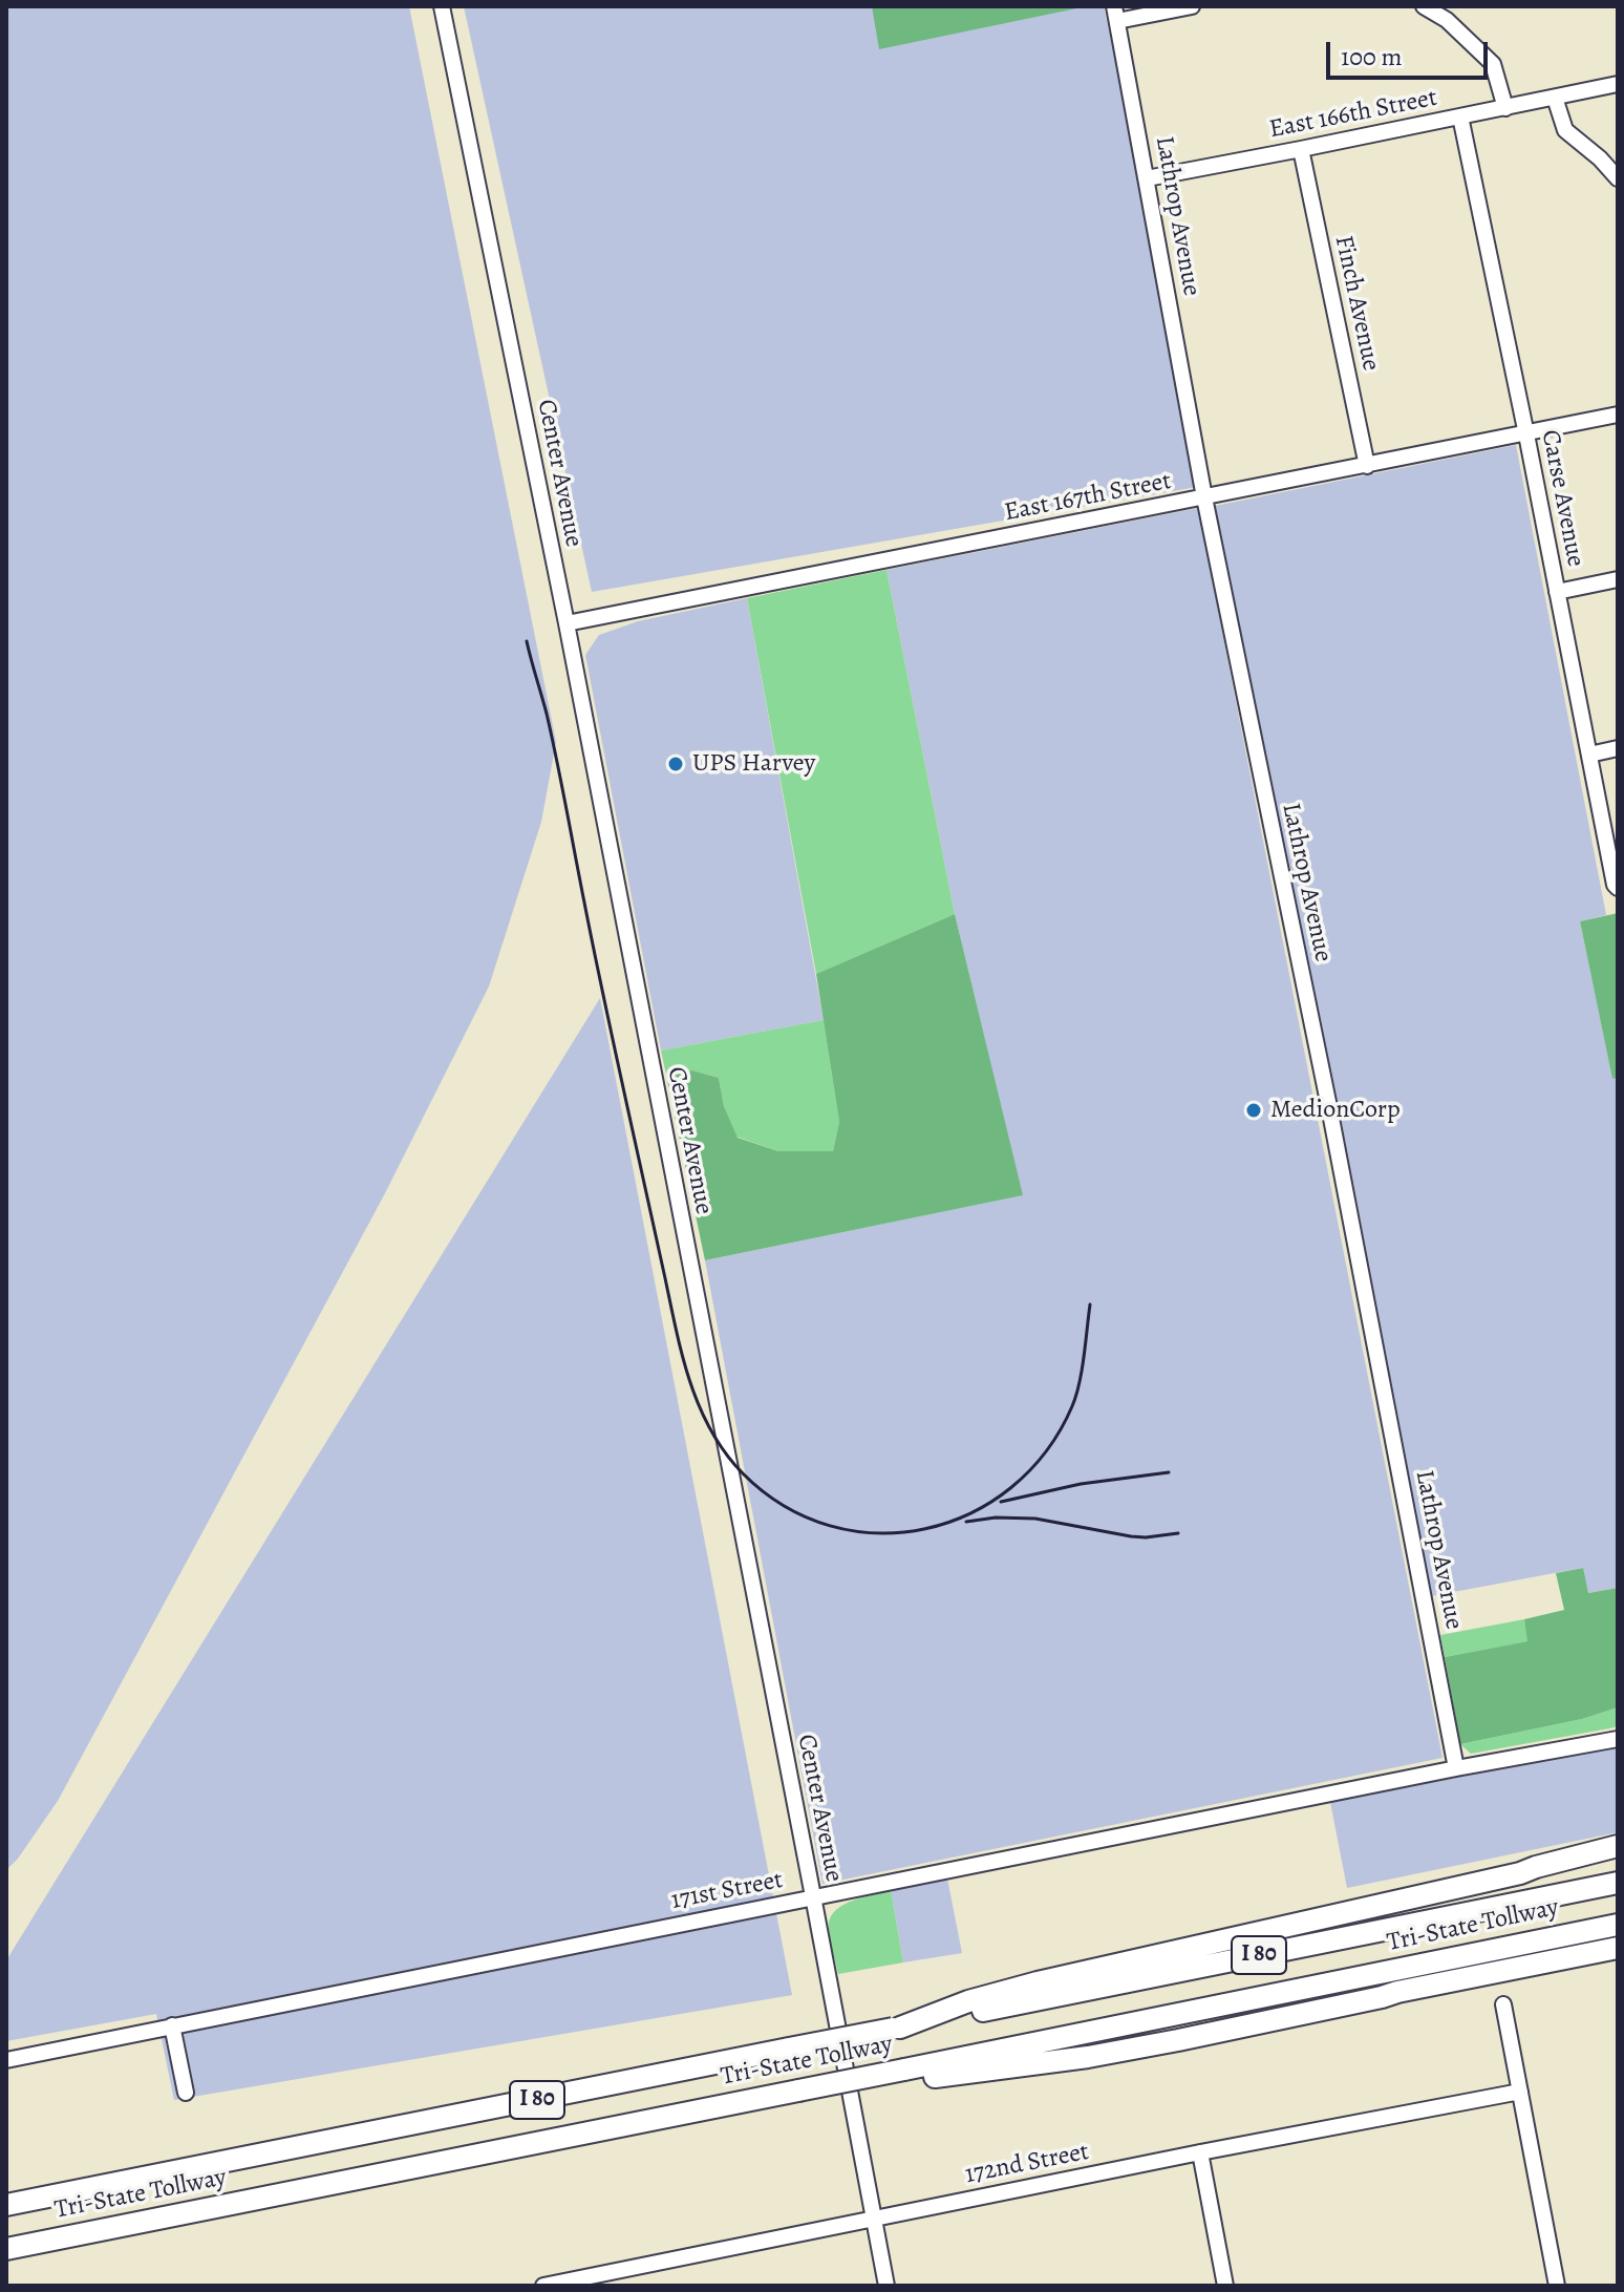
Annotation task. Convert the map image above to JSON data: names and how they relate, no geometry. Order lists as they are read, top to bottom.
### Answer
{
  "streets": {
    "highway": ["Tri-State Tollway", "I 80"],
    "street": [
      "East 166th Street",
      "Lathrop Avenue",
      "Finch Avenue",
      "Center Avenue",
      "East 167th Street",
      "Carse Avenue",
      "171st Street",
      "172nd Street"
    ]
  },
  "crossings": [
    ["East 166th Street", "Lathrop Avenue"],
    ["East 166th Street", "Finch Avenue"],
    ["East 166th Street", "Carse Avenue"],
    ["Lathrop Avenue", "East 167th Street"],
    ["Lathrop Avenue", "171st Street"],
    ["Finch Avenue", "East 167th Street"],
    ["Center Avenue", "East 167th Street"],
    ["Center Avenue", "171st Street"],
    ["Center Avenue", "172nd Street"],
    ["East 167th Street", "Carse Avenue"]
  ],
  "places": ["UPS Harvey", "MedionCorp"],
  "scale_bar": "100 m"
}
